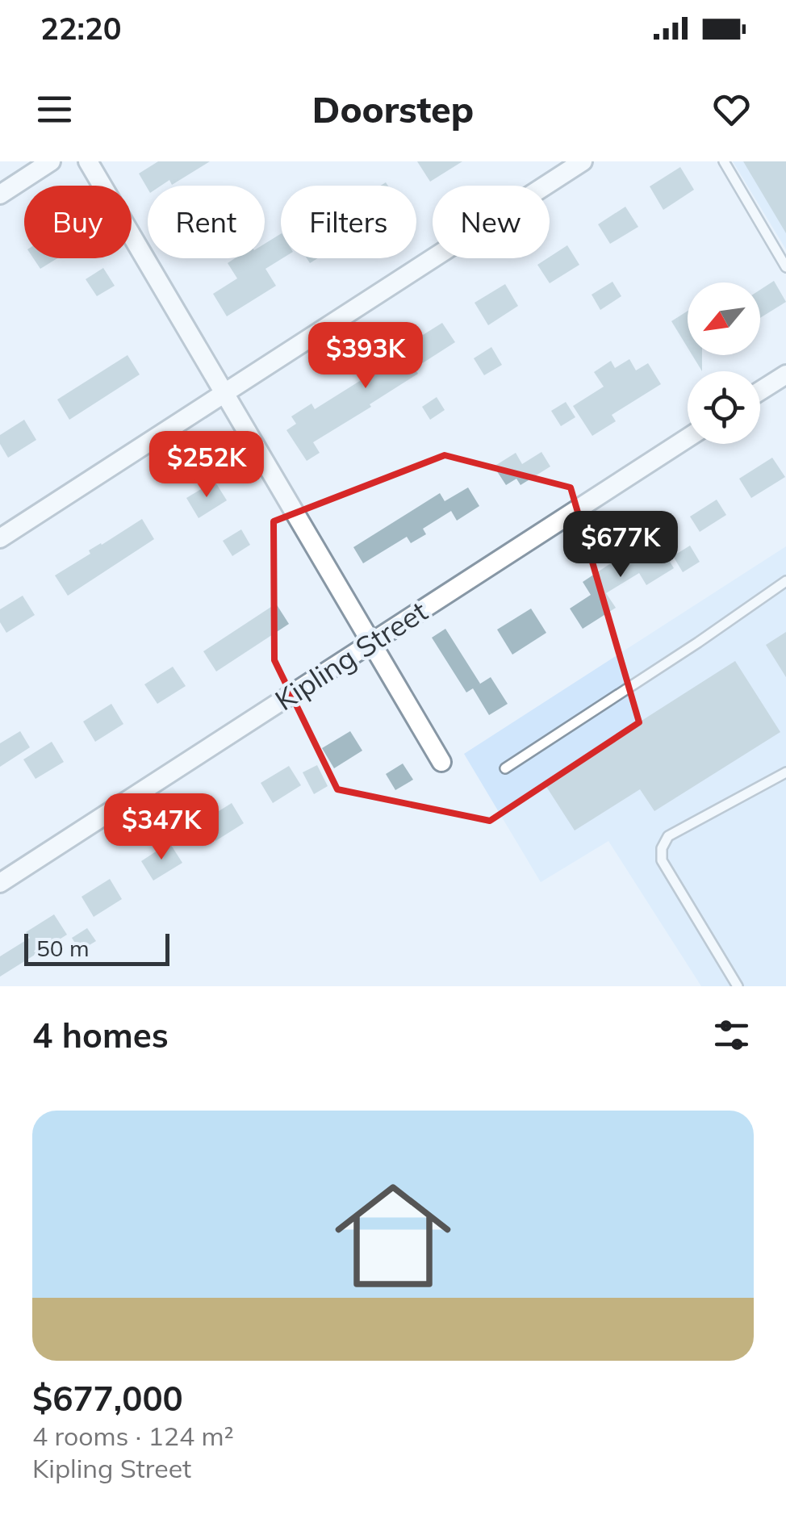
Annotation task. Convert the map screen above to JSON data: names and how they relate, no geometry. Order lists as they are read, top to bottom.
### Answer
{
  "streets": {
    "street": ["Kipling Street"]
  },
  "scale_bar": "50 m",
  "north": "bottom left",
  "page": {
    "status": "22:20",
    "header": "Doorstep",
    "chip": [
      "Buy",
      "Rent",
      "Filters",
      "New"
    ],
    "price": [
      "$393K",
      "$252K",
      "$677K",
      "$347K"
    ],
    "scale": "50 m",
    "heading": "4 homes",
    "list": [
      {
        "name": "$677,000",
        "note": "4 rooms · 124 m² · Kipling Street"
      }
    ]
  }
}
